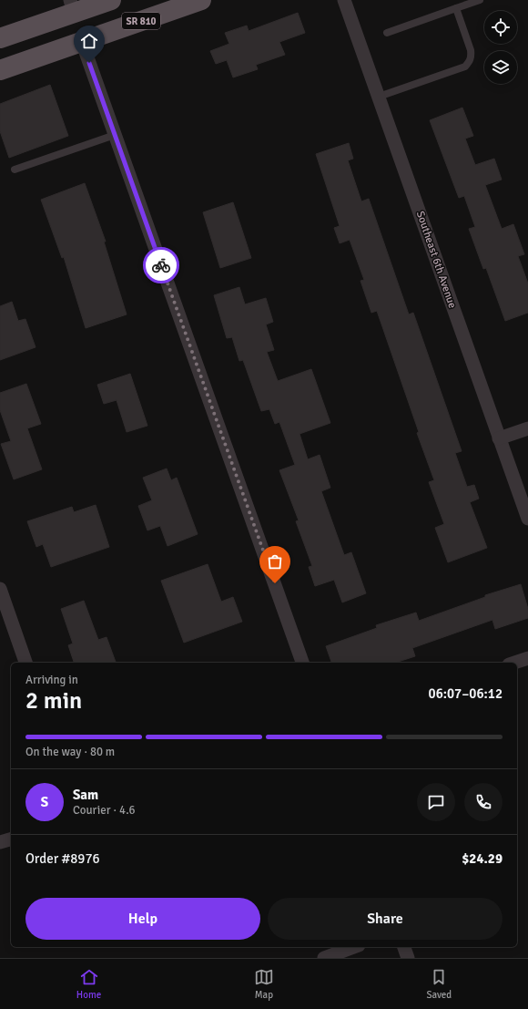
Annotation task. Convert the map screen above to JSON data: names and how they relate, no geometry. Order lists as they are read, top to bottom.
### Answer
{
  "streets": {
    "main road": ["SR 810"],
    "street": ["Southeast 6th Avenue"]
  },
  "page": {
    "heading": ["2 min", "Arriving in", "06:07–06:12"],
    "panel": [
      "Sam",
      "Courier · 4.6",
      "Order #8976",
      "$24.29"
    ],
    "bar": "On the way · 80 m",
    "round": "S",
    "buttons": ["Help", "Share"],
    "tabs": ["Home", "Map", "Saved"]
  }
}
